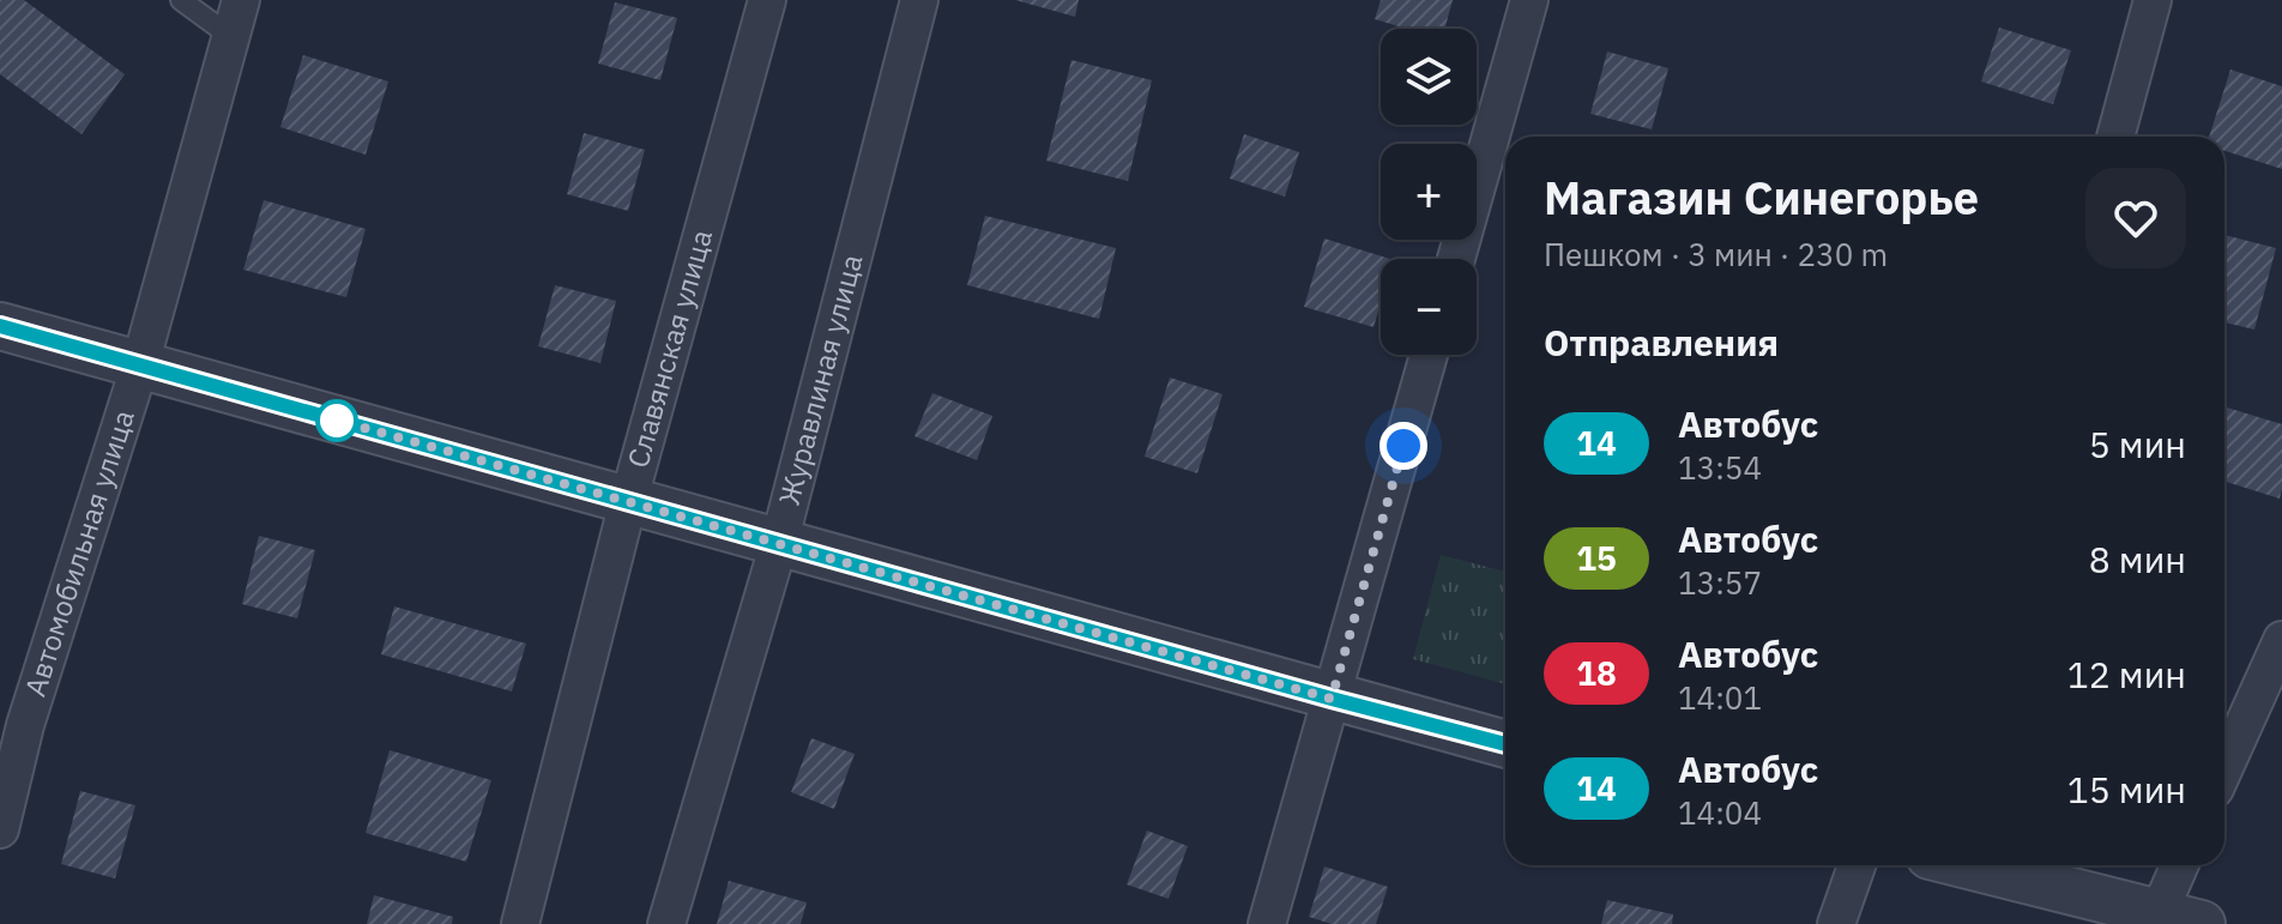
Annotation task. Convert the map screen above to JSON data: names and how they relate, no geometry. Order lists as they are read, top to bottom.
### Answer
{
  "streets": {
    "street": ["Славянская улица", "Журавлиная улица", "Автомобильная улица"]
  },
  "lines": ["bus line 14"],
  "page": {
    "map_buttons": ["+", "−"],
    "heading": [
      ["Магазин Синегорье", "Пешком · 3 мин · 230 m"],
      "Отправления"
    ],
    "list": [
      {
        "mark": "14",
        "name": "Автобус",
        "note": "13:54",
        "value": "5 мин"
      },
      {
        "mark": "15",
        "name": "Автобус",
        "note": "13:57",
        "value": "8 мин"
      },
      {
        "mark": "18",
        "name": "Автобус",
        "note": "14:01",
        "value": "12 мин"
      },
      {
        "mark": "14",
        "name": "Автобус",
        "note": "14:04",
        "value": "15 мин"
      }
    ]
  }
}
